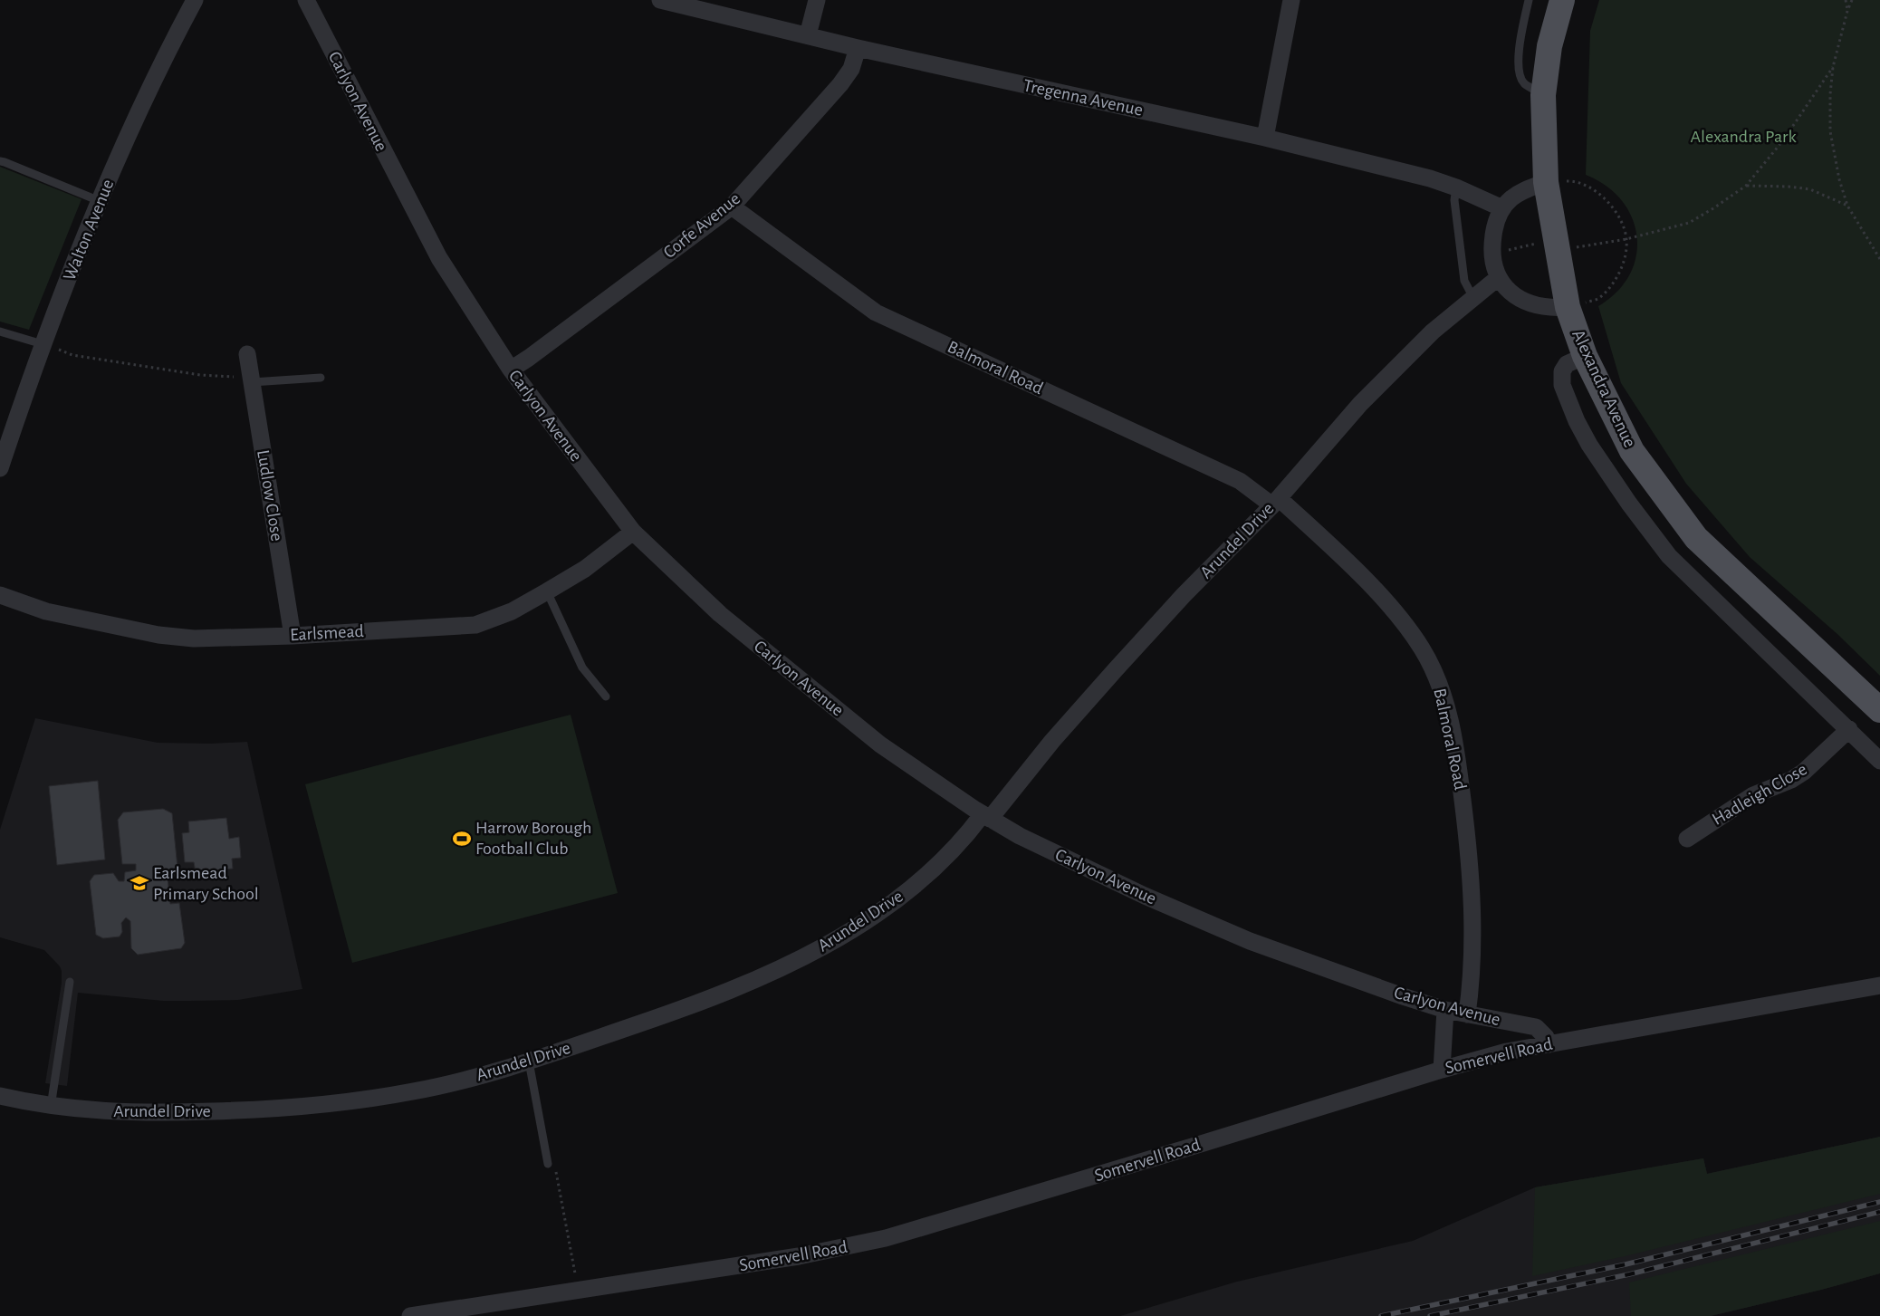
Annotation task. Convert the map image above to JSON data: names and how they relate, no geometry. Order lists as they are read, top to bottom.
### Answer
{
  "streets": {
    "main road": ["Alexandra Avenue"],
    "street": [
      "Tregenna Avenue",
      "Carlyon Avenue",
      "Corfe Avenue",
      "Walton Avenue",
      "Balmoral Road",
      "Ludlow Close",
      "Arundel Drive",
      "Earlsmead",
      "Hadleigh Close",
      "Somervell Road"
    ]
  },
  "crossings": [
    ["Tregenna Avenue", "Corfe Avenue"],
    ["Carlyon Avenue", "Corfe Avenue"],
    ["Carlyon Avenue", "Balmoral Road"],
    ["Carlyon Avenue", "Arundel Drive"],
    ["Carlyon Avenue", "Earlsmead"],
    ["Carlyon Avenue", "Somervell Road"],
    ["Corfe Avenue", "Balmoral Road"],
    ["Balmoral Road", "Arundel Drive"],
    ["Ludlow Close", "Earlsmead"]
  ],
  "parks": ["Alexandra Park"],
  "places": {
    "sports": ["Harrow Borough Football Club"],
    "school or university": ["Earlsmead Primary School"]
  }
}
